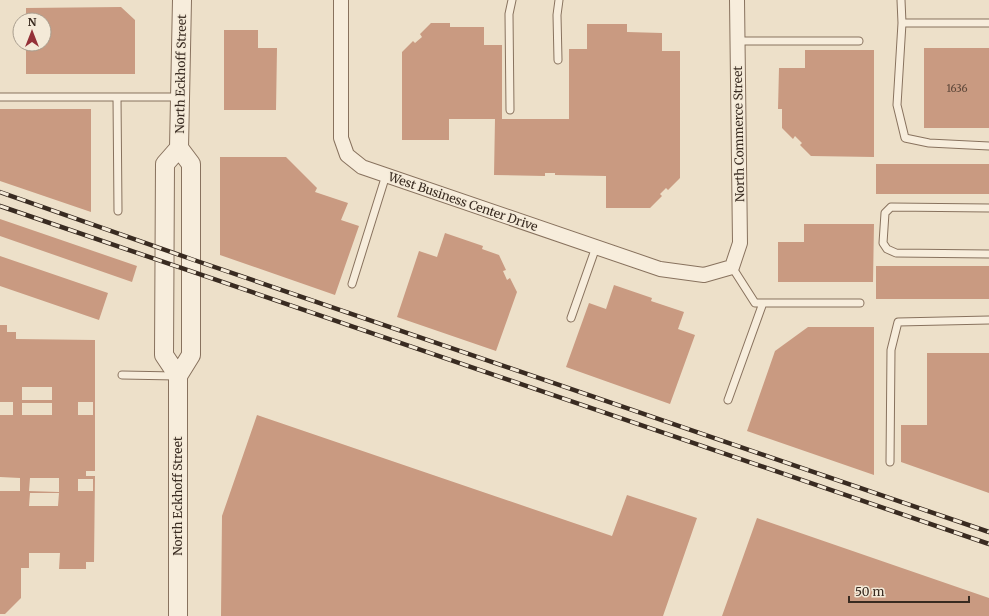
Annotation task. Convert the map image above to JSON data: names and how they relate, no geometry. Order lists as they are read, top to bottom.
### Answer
{
  "streets": {
    "street": ["North Eckhoff Street", "North Commerce Street", "West Business Center Drive"]
  },
  "crossings": [
    ["North Commerce Street", "West Business Center Drive"]
  ],
  "house_numbers": ["1636"],
  "scale_bar": "50 m",
  "north": "top"
}
